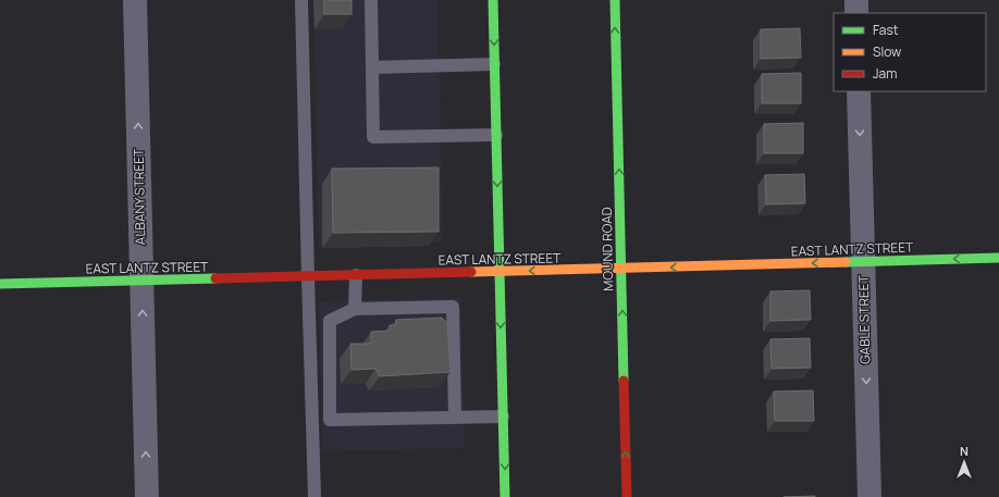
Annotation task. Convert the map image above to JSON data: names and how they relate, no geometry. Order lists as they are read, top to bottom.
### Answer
{
  "streets": {
    "main road": ["MOUND ROAD", "EAST LANTZ STREET"],
    "street": ["ALBANY STREET", "GABLE STREET"]
  },
  "crossings": [
    ["ALBANY STREET", "EAST LANTZ STREET"],
    ["MOUND ROAD", "EAST LANTZ STREET"],
    ["EAST LANTZ STREET", "GABLE STREET"]
  ],
  "one_way": [
    "ALBANY STREET",
    "MOUND ROAD",
    "EAST LANTZ STREET",
    "GABLE STREET"
  ],
  "legend": ["Fast", "Slow", "Jam"],
  "north": "top"
}
